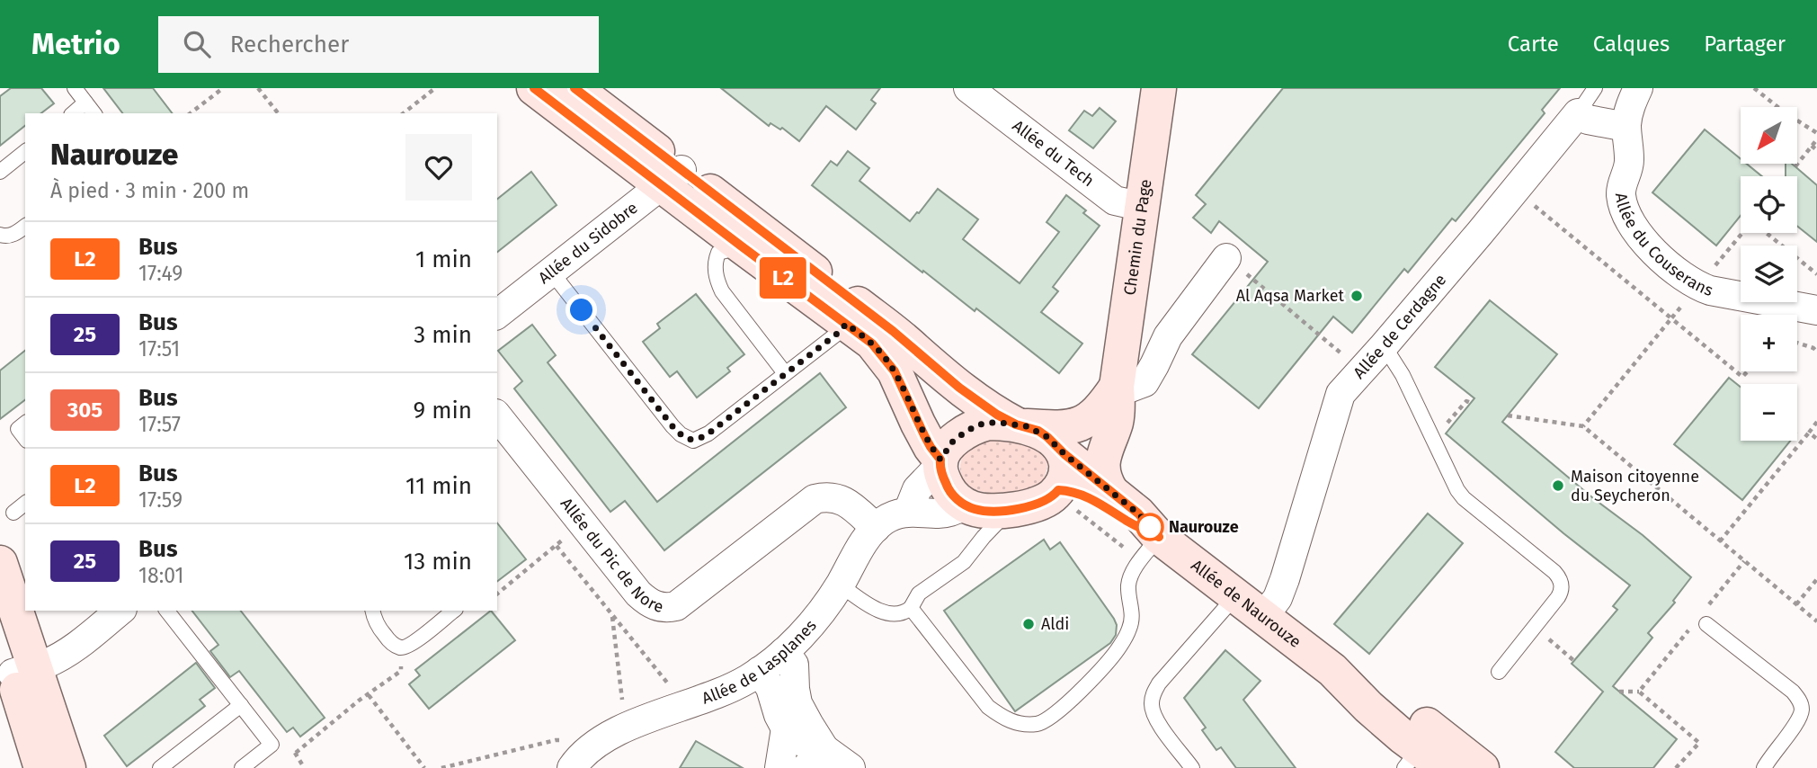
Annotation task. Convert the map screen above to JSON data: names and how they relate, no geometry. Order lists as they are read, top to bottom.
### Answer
{
  "streets": {
    "street": [
      "Allée du Tech",
      "Chemin du Page",
      "Allée du Couserans",
      "Allée du Sidobre",
      "Allée de Cerdagne",
      "Allée du Pic de Nore",
      "Allée de Naurouze",
      "Allée de Lasplanes"
    ]
  },
  "crossings": [
    ["Allée du Tech", "Chemin du Page"],
    ["Chemin du Page", "Allée de Naurouze"],
    ["Chemin du Page", "Allée de Lasplanes"],
    ["Allée de Cerdagne", "Allée de Naurouze"],
    ["Allée du Pic de Nore", "Allée de Lasplanes"],
    ["Allée de Naurouze", "Allée de Lasplanes"]
  ],
  "places": [
    "Al Aqsa Market",
    "Maison citoyenne du Seycheron",
    "Naurouze",
    "Aldi"
  ],
  "lines": ["bus line L2"],
  "north": "bottom left",
  "page": {
    "header": "Metrio",
    "search": "Rechercher",
    "nav": ["Carte", "Calques", "Partager"],
    "on_map": "L2",
    "map_buttons": ["+", "−"],
    "heading": ["Naurouze", "À pied · 3 min · 200 m"],
    "list": [
      {
        "mark": "L2",
        "name": "Bus",
        "note": "17:49",
        "value": "1 min"
      },
      {
        "mark": "25",
        "name": "Bus",
        "note": "17:51",
        "value": "3 min"
      },
      {
        "mark": "305",
        "name": "Bus",
        "note": "17:57",
        "value": "9 min"
      },
      {
        "mark": "L2",
        "name": "Bus",
        "note": "17:59",
        "value": "11 min"
      },
      {
        "mark": "25",
        "name": "Bus",
        "note": "18:01",
        "value": "13 min"
      }
    ]
  }
}
